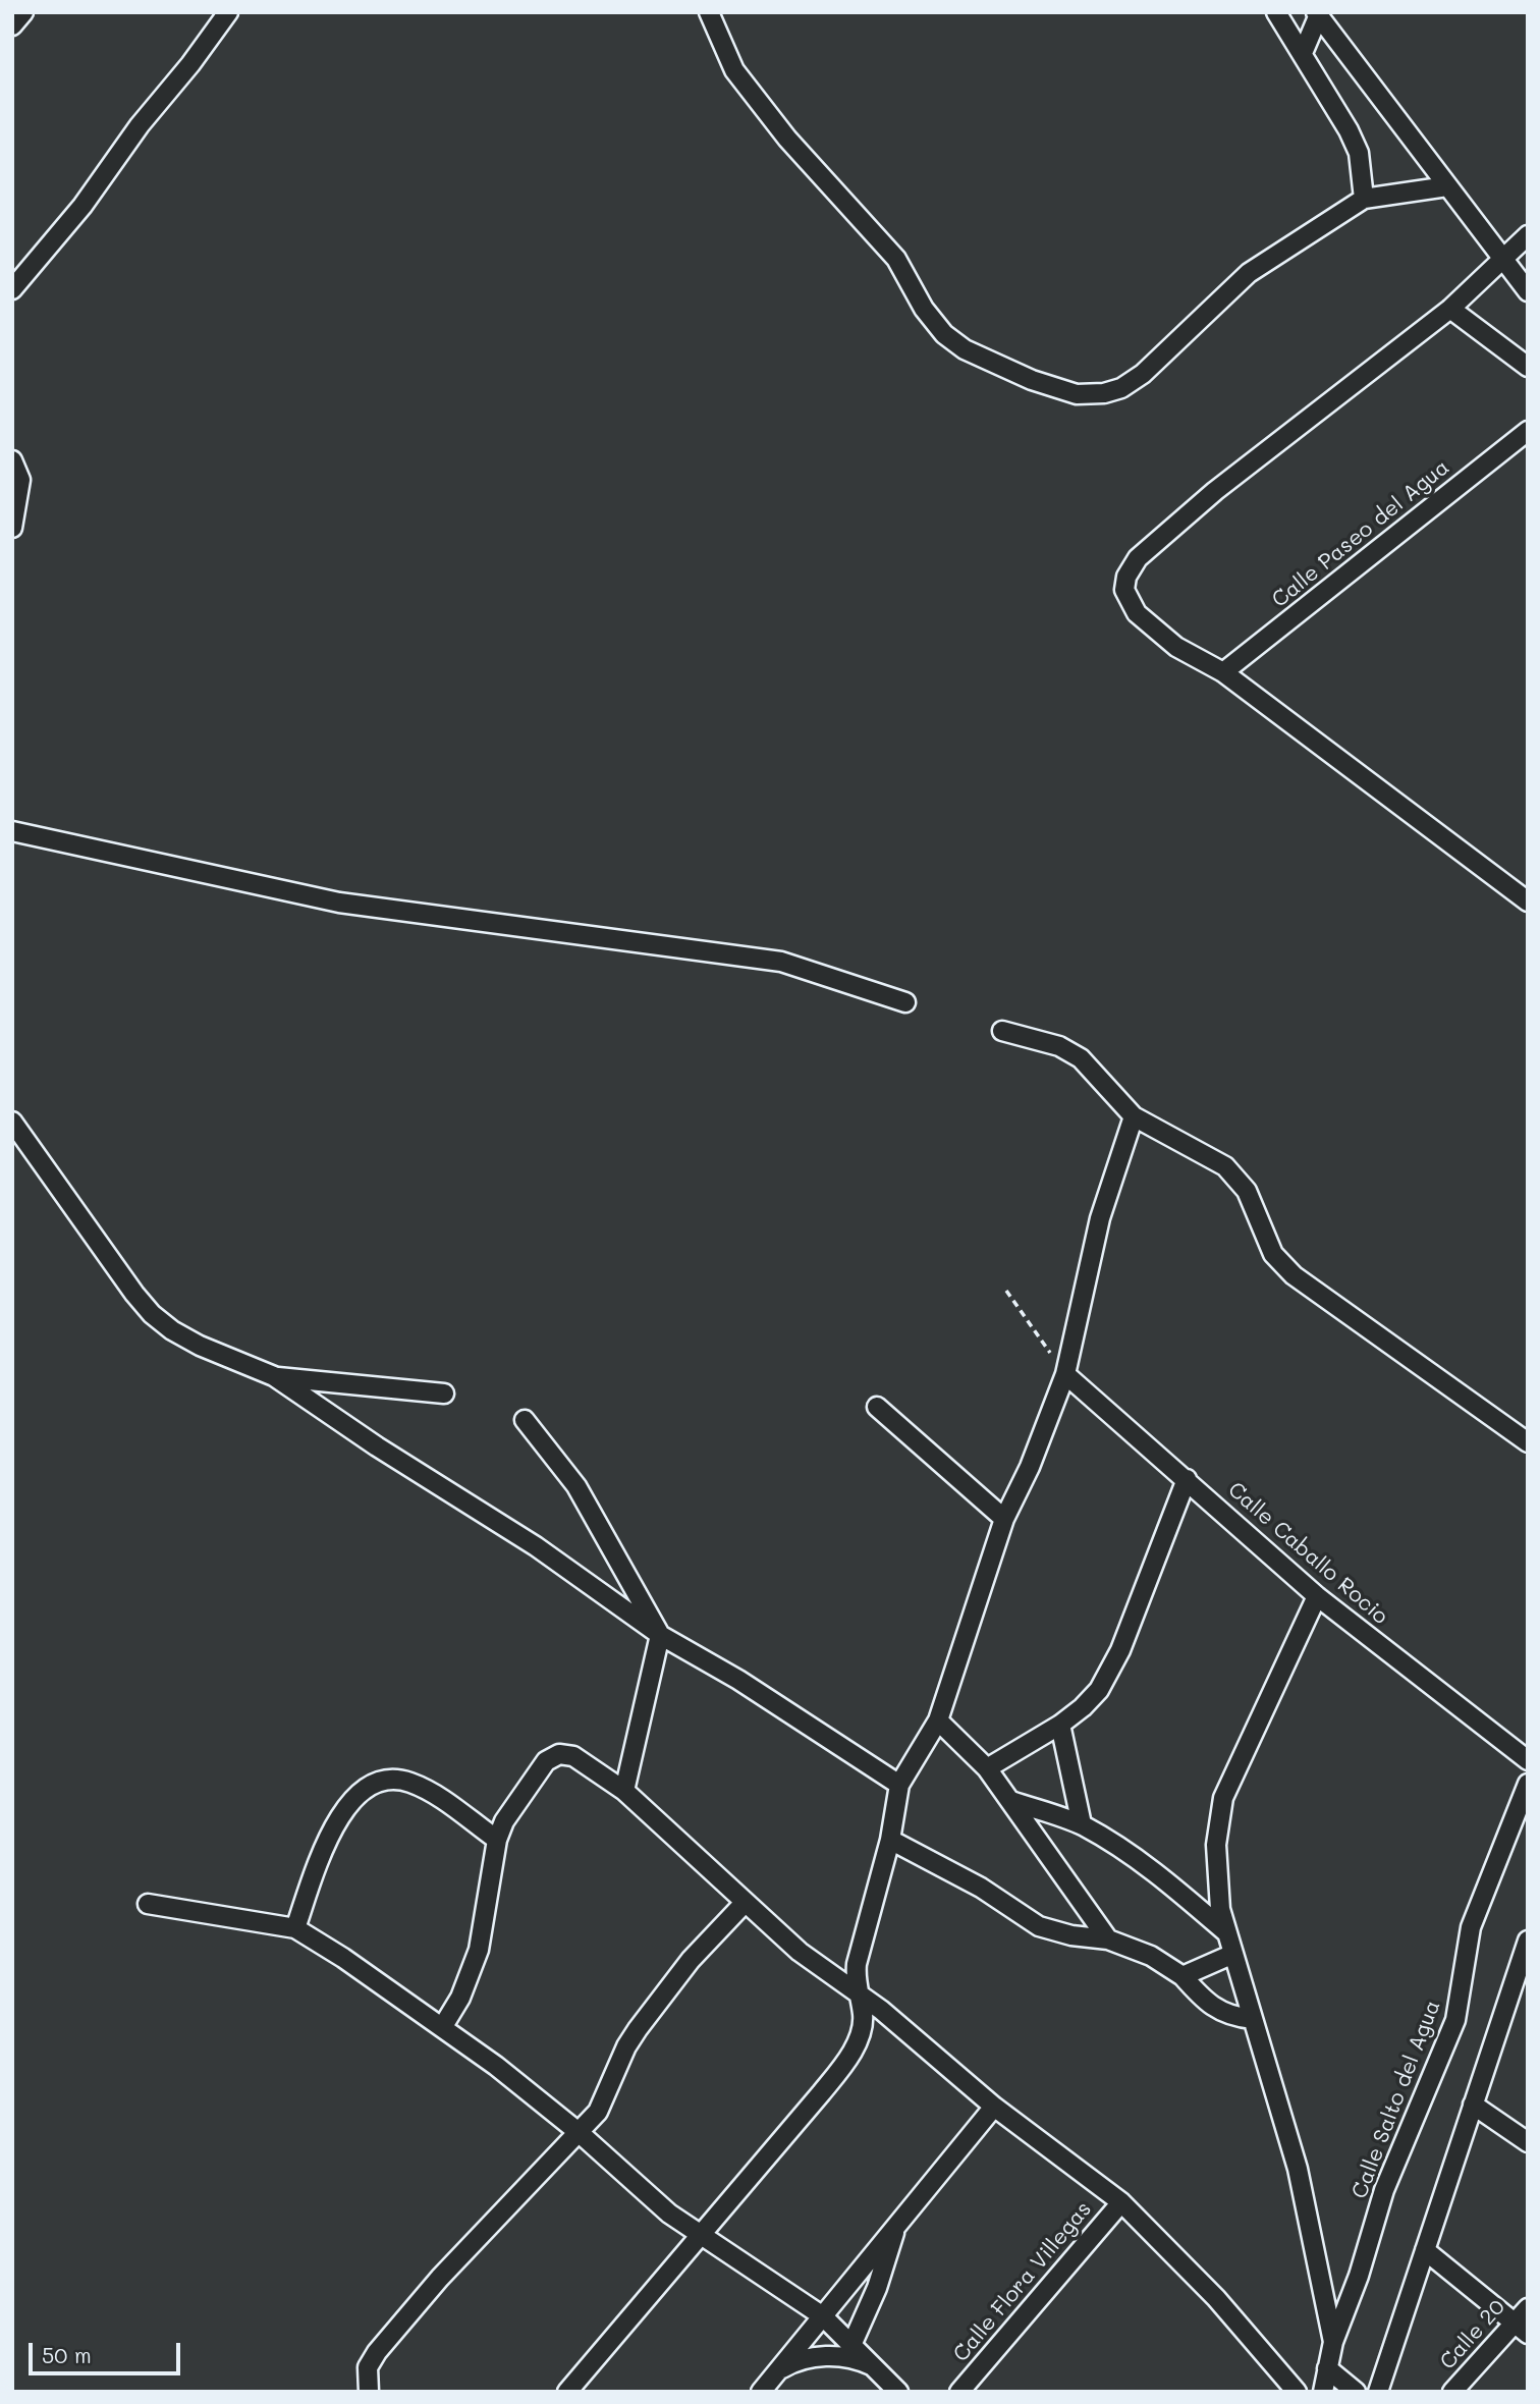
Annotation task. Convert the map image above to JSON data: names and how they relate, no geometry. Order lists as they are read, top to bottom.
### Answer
{
  "streets": {
    "street": [
      "Calle Paseo del Agua",
      "Calle Caballo Rocio",
      "Calle Salto del Agua",
      "Calle Flora Villegas",
      "Calle 20"
    ]
  },
  "scale_bar": "50 m"
}
